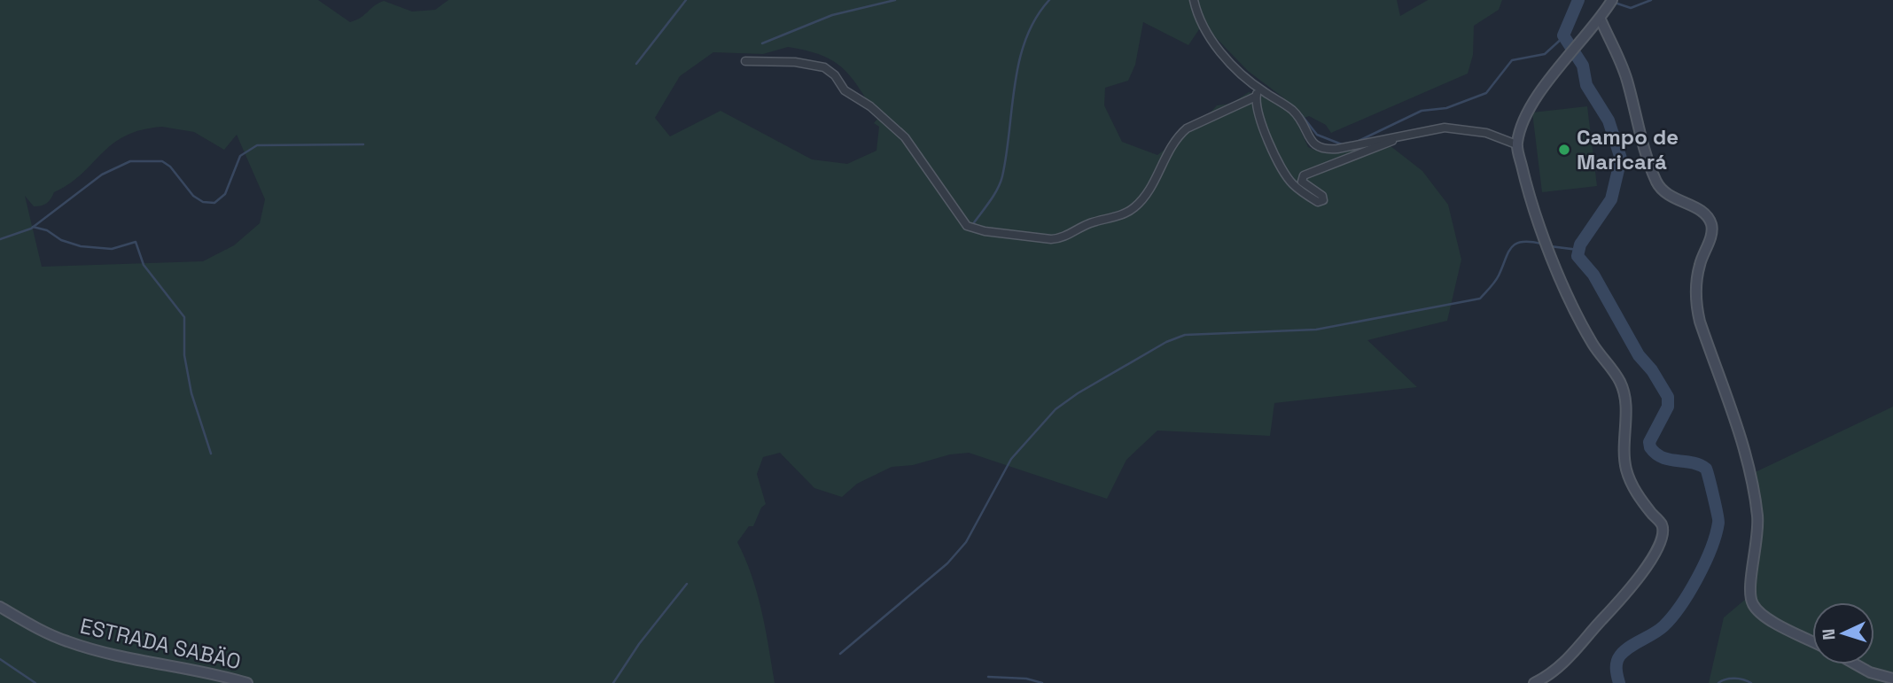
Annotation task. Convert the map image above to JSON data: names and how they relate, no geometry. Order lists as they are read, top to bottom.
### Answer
{
  "streets": {
    "street": ["ESTRADA SABÄO"]
  },
  "places": ["Campo de Maricará"],
  "north": "left"
}
